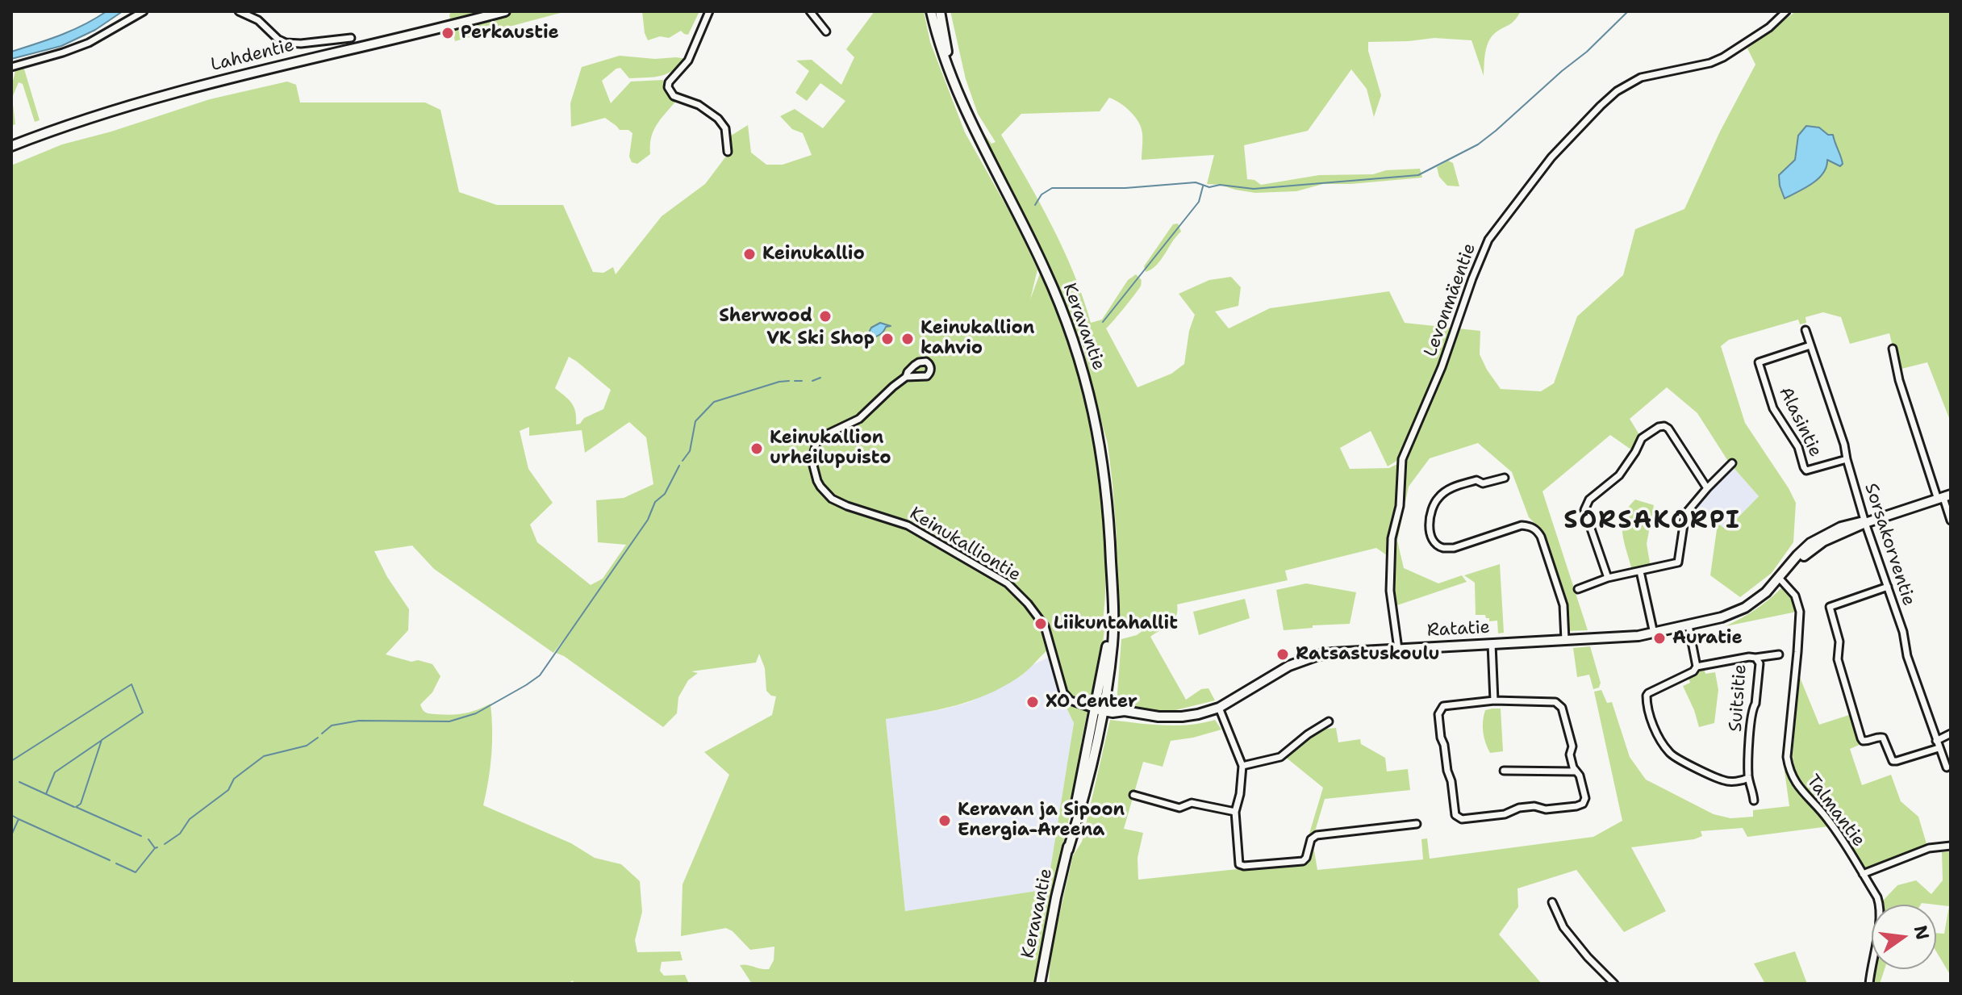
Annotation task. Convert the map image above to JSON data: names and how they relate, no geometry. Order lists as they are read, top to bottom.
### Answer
{
  "streets": {
    "main road": ["Lahdentie", "Keravantie", "Ratatie"],
    "street": [
      "Levonmäentie",
      "Alasintie",
      "Keinukalliontie",
      "Sorsakorventie",
      "Suitsitie",
      "Talmantie"
    ]
  },
  "crossings": [
    ["Levonmäentie", "Ratatie"],
    ["Keravantie", "Keinukalliontie"],
    ["Keravantie", "Ratatie"],
    ["Alasintie", "Sorsakorventie"],
    ["Keinukalliontie", "Ratatie"],
    ["Sorsakorventie", "Ratatie"],
    ["Ratatie", "Talmantie"]
  ],
  "districts": ["SORSAKORPI"],
  "places": [
    "Perkaustie",
    "Keinukallio",
    "Sherwood",
    "VK Ski Shop",
    "Keinukallion kahvio",
    "Keinukallion urheilupuisto",
    "Liikuntahallit",
    "Auratie",
    "Ratsastuskoulu",
    "XO Center",
    "Keravan ja Sipoon Energia-Areena"
  ],
  "north": "right"
}
